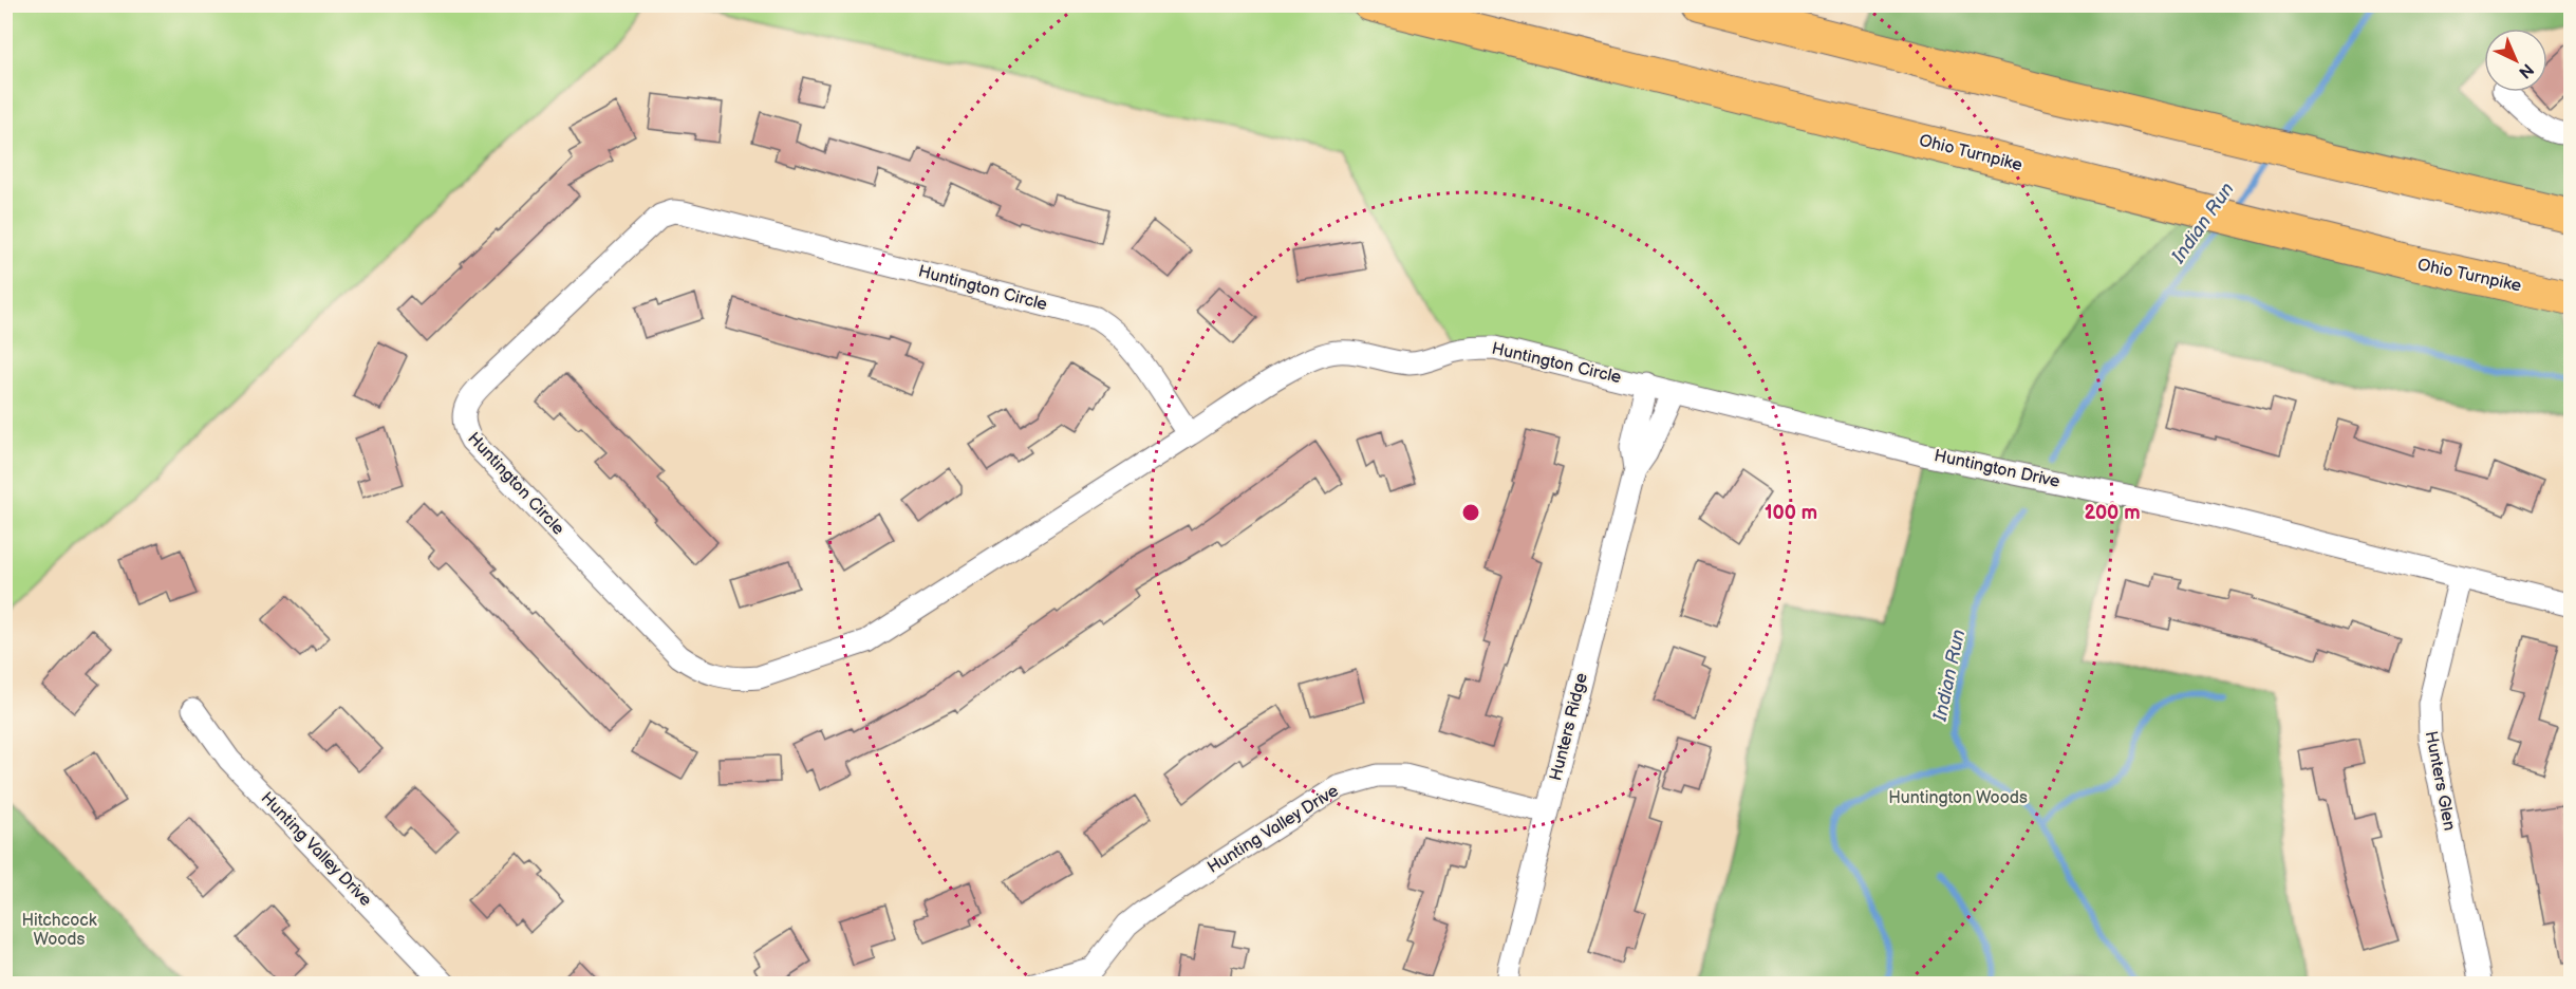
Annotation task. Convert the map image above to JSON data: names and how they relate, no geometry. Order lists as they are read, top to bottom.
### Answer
{
  "streets": {
    "highway": ["Ohio Turnpike"],
    "street": [
      "Huntington Circle",
      "Huntington Drive",
      "Hunters Ridge",
      "Hunters Glen",
      "Hunting Valley Drive"
    ]
  },
  "crossings": [
    ["Huntington Circle", "Huntington Drive"],
    ["Huntington Circle", "Hunters Ridge"],
    ["Huntington Drive", "Hunters Ridge"],
    ["Huntington Drive", "Hunters Glen"],
    ["Hunters Ridge", "Hunting Valley Drive"]
  ],
  "water": ["Indian Run"],
  "parks": ["Huntington Woods", "Hitchcock Woods"],
  "north": "bottom right",
  "rings": ["100 m", "200 m"]
}
